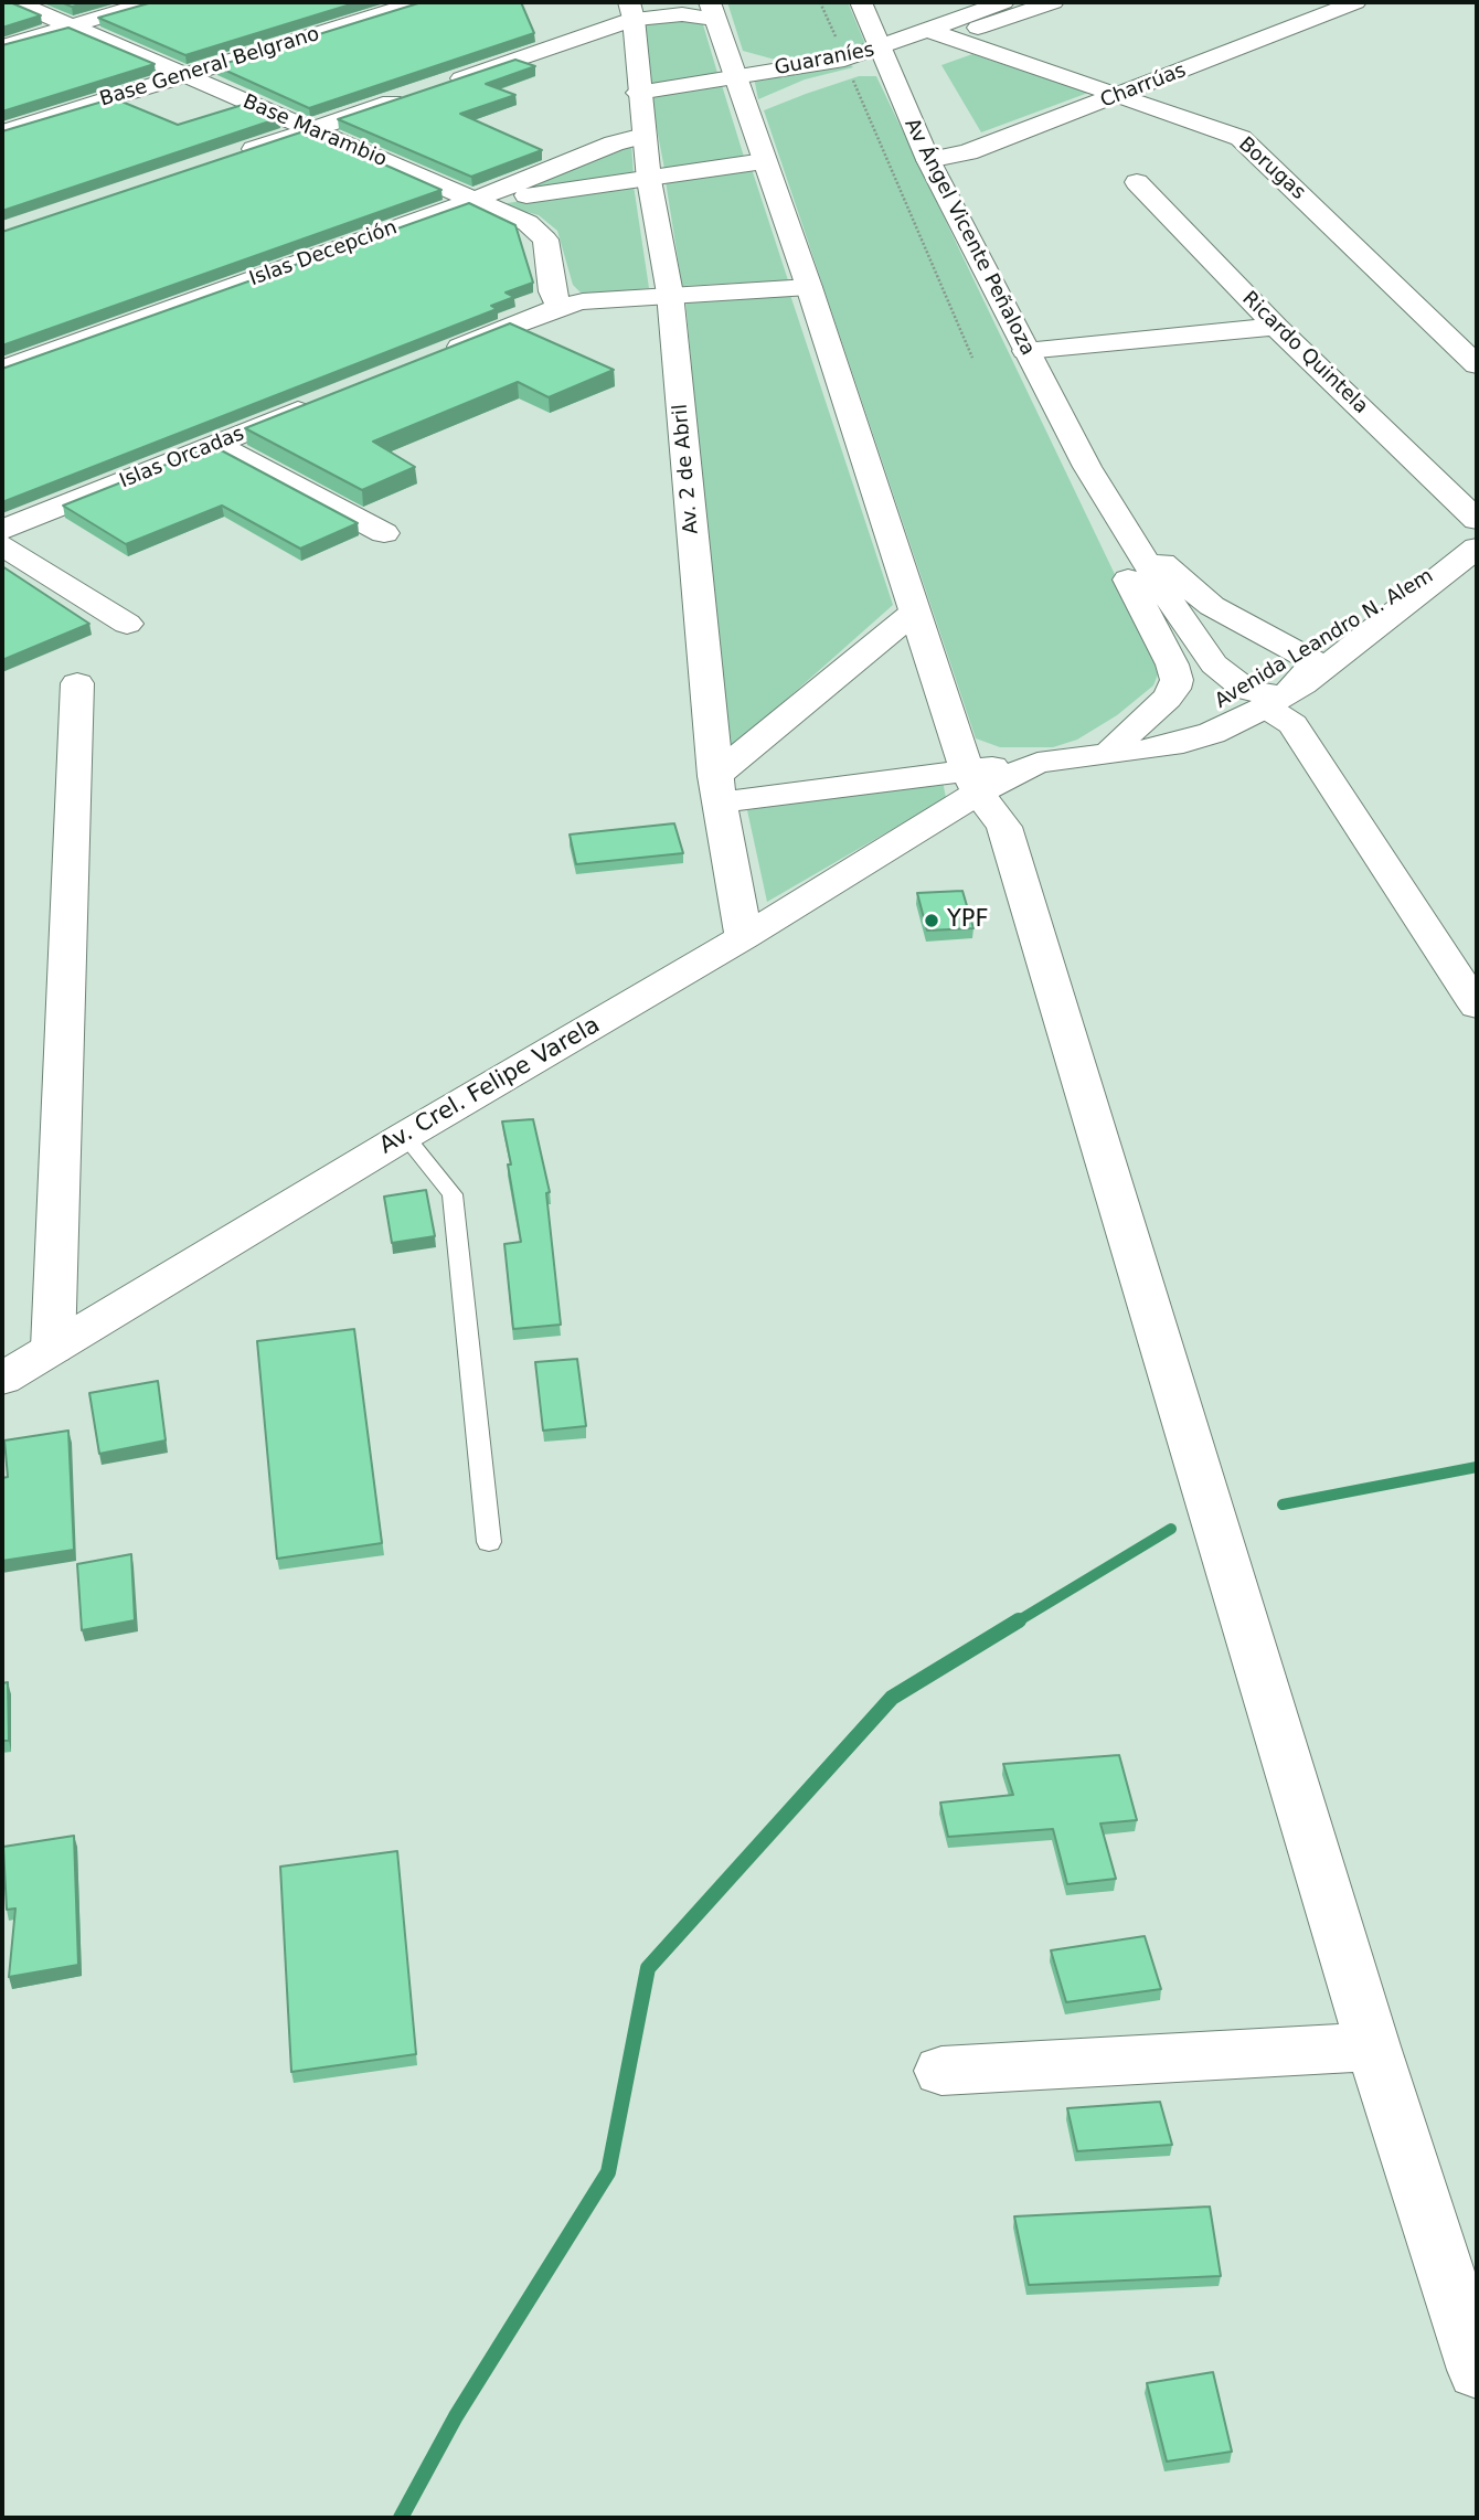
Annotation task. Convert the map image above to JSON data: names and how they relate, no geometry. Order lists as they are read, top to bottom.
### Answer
{
  "streets": {
    "street": [
      "Guaraníes",
      "Base General Belgrano",
      "Charrúas",
      "Base Marambio",
      "Borugas",
      "Av Ángel Vicente Peñaloza",
      "Islas Decepción",
      "Ricardo Quintela",
      "Islas Orcadas",
      "Av. 2 de Abril",
      "Avenida Leandro N. Alem",
      "Av. Crel. Felipe Varela"
    ]
  },
  "crossings": [
    ["Guaraníes", "Borugas"],
    ["Guaraníes", "Av Ángel Vicente Peñaloza"],
    ["Guaraníes", "Av. 2 de Abril"],
    ["Base General Belgrano", "Base Marambio"],
    ["Charrúas", "Borugas"],
    ["Charrúas", "Av Ángel Vicente Peñaloza"],
    ["Base Marambio", "Islas Decepción"],
    ["Islas Decepción", "Av. 2 de Abril"],
    ["Av. 2 de Abril", "Avenida Leandro N. Alem"],
    ["Av. 2 de Abril", "Av. Crel. Felipe Varela"],
    ["Avenida Leandro N. Alem", "Av. Crel. Felipe Varela"]
  ],
  "places": ["YPF"]
}
